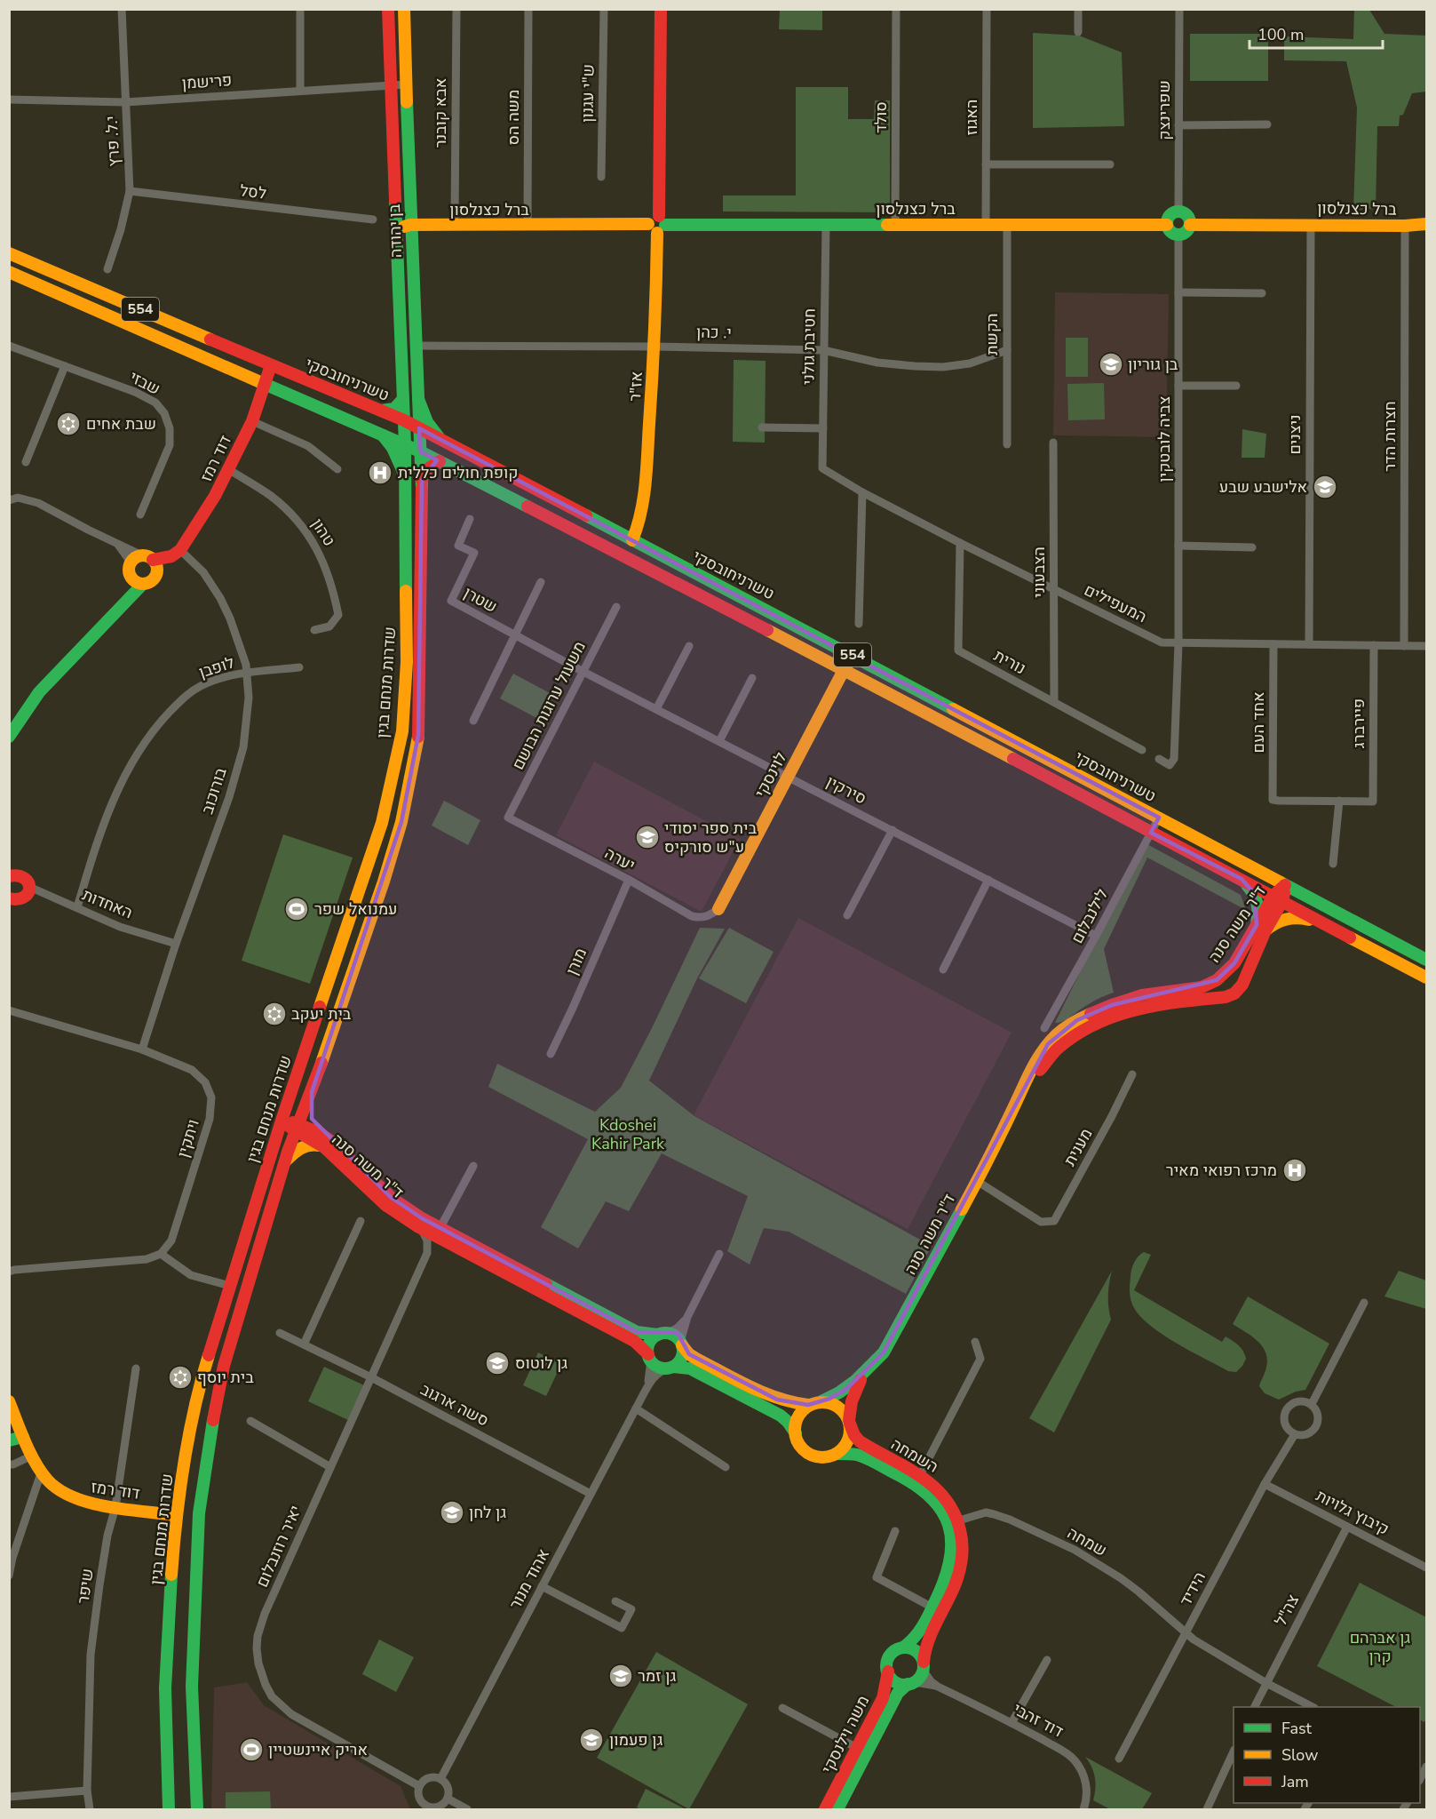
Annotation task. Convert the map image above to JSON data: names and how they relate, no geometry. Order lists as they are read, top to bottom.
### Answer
{
  "streets": {
    "main road": [
      "ברל כצנלסון",
      "בן יהודה",
      "554",
      "טשרניחובסקי",
      "אז\"ר",
      "דוד רמז",
      "שדרות מנחם בגין",
      "לוינסקי",
      "ד\"ר משה סנה",
      "השמחה",
      "משה וילנסקי"
    ],
    "street": [
      "פרישמן",
      "ש\"י עגנון",
      "שפרינצק",
      "אבא קובנר",
      "משה הס",
      "סולד",
      "האגוז",
      "י.ל. פרץ",
      "לסל",
      "י. כהן",
      "הקשת",
      "חטיבת גולני",
      "שבזי",
      "ניצנים",
      "חצרות הדר",
      "צביה לובטקין",
      "טהון",
      "הצבעוני",
      "שטרן",
      "המעפילים",
      "נורית",
      "לופבן",
      "משעול ערוגות הבושם",
      "אחד העם",
      "פיירברג",
      "סירקין",
      "בורוכוב",
      "יערה",
      "האחדות",
      "לילנבלום",
      "מורן",
      "ויתקין",
      "מענית",
      "סשה ארגוב",
      "קיבוץ גלויות",
      "שמחה",
      "יאיר רוזנבלום",
      "אהוד מנור",
      "שיפר",
      "הידיד",
      "צה\"ל",
      "דוד זהבי"
    ]
  },
  "crossings": [
    ["פרישמן", "י.ל. פרץ"],
    ["פרישמן", "בן יהודה"],
    ["שפרינצק", "ברל כצנלסון"],
    ["שפרינצק", "צביה לובטקין"],
    ["משה הס", "ברל כצנלסון"],
    ["סולד", "ברל כצנלסון"],
    ["האגוז", "ברל כצנלסון"],
    ["י.ל. פרץ", "לסל"],
    ["ברל כצנלסון", "בן יהודה"],
    ["ברל כצנלסון", "הקשת"],
    ["ברל כצנלסון", "חטיבת גולני"],
    ["ברל כצנלסון", "אז\"ר"],
    ["ברל כצנלסון", "ניצנים"],
    ["ברל כצנלסון", "חצרות הדר"],
    ["ברל כצנלסון", "צביה לובטקין"],
    ["בן יהודה", "י. כהן"],
    ["בן יהודה", "טשרניחובסקי"],
    ["בן יהודה", "שדרות מנחם בגין"],
    ["י. כהן", "הקשת"],
    ["י. כהן", "חטיבת גולני"],
    ["י. כהן", "אז\"ר"],
    ["חטיבת גולני", "המעפילים"],
    ["טשרניחובסקי", "אז\"ר"],
    ["טשרניחובסקי", "דוד רמז"],
    ["טשרניחובסקי", "שדרות מנחם בגין"],
    ["טשרניחובסקי", "לוינסקי"],
    ["טשרניחובסקי", "לילנבלום"],
    ["טשרניחובסקי", "ד\"ר משה סנה"],
    ["ניצנים", "המעפילים"],
    ["חצרות הדר", "המעפילים"],
    ["צביה לובטקין", "המעפילים"],
    ["דוד רמז", "טהון"],
    ["דוד רמז", "שדרות מנחם בגין"],
    ["דוד רמז", "בורוכוב"],
    ["דוד רמז", "שיפר"],
    ["הצבעוני", "המעפילים"],
    ["הצבעוני", "נורית"],
    ["שטרן", "משעול ערוגות הבושם"],
    ["שטרן", "סירקין"],
    ["המעפילים", "נורית"],
    ["המעפילים", "אחד העם"],
    ["המעפילים", "פיירברג"],
    ["לופבן", "בורוכוב"],
    ["לופבן", "האחדות"],
    ["שדרות מנחם בגין", "ד\"ר משה סנה"],
    ["משעול ערוגות הבושם", "סירקין"],
    ["משעול ערוגות הבושם", "יערה"],
    ["אחד העם", "פיירברג"],
    ["לוינסקי", "סירקין"],
    ["לוינסקי", "יערה"],
    ["סירקין", "לילנבלום"],
    ["בורוכוב", "האחדות"],
    ["בורוכוב", "ויתקין"],
    ["יערה", "מורן"],
    ["ד\"ר משה סנה", "מענית"],
    ["ד\"ר משה סנה", "השמחה"],
    ["ד\"ר משה סנה", "אהוד מנור"],
    ["סשה ארגוב", "יאיר רוזנבלום"],
    ["סשה ארגוב", "אהוד מנור"],
    ["השמחה", "שמחה"],
    ["קיבוץ גלויות", "הידיד"],
    ["קיבוץ גלויות", "צה\"ל"],
    ["שמחה", "הידיד"],
    ["שמחה", "צה\"ל"],
    ["יאיר רוזנבלום", "אהוד מנור"],
    ["דוד זהבי", "משה וילנסקי"]
  ],
  "parks": ["Kdoshei Kahir Park", "גן אברהם קרן"],
  "places": {
    "school or university": [
      "בן גוריון",
      "אלישבע שבע",
      "בית ספר יסודי ע\"ש סורקיס",
      "גן לוטוס",
      "גן לחן",
      "גן זמר",
      "גן פעמון"
    ],
    "synagogue": ["שבת אחים", "בית יעקב", "בית יוסף"],
    "hospital": ["קופת חולים כללית", "מרכז רפואי מאיר"],
    "sports": ["עמנואל שפר", "אריק איינשטיין"]
  },
  "legend": ["Fast", "Slow", "Jam"],
  "scale_bar": "100 m"
}
